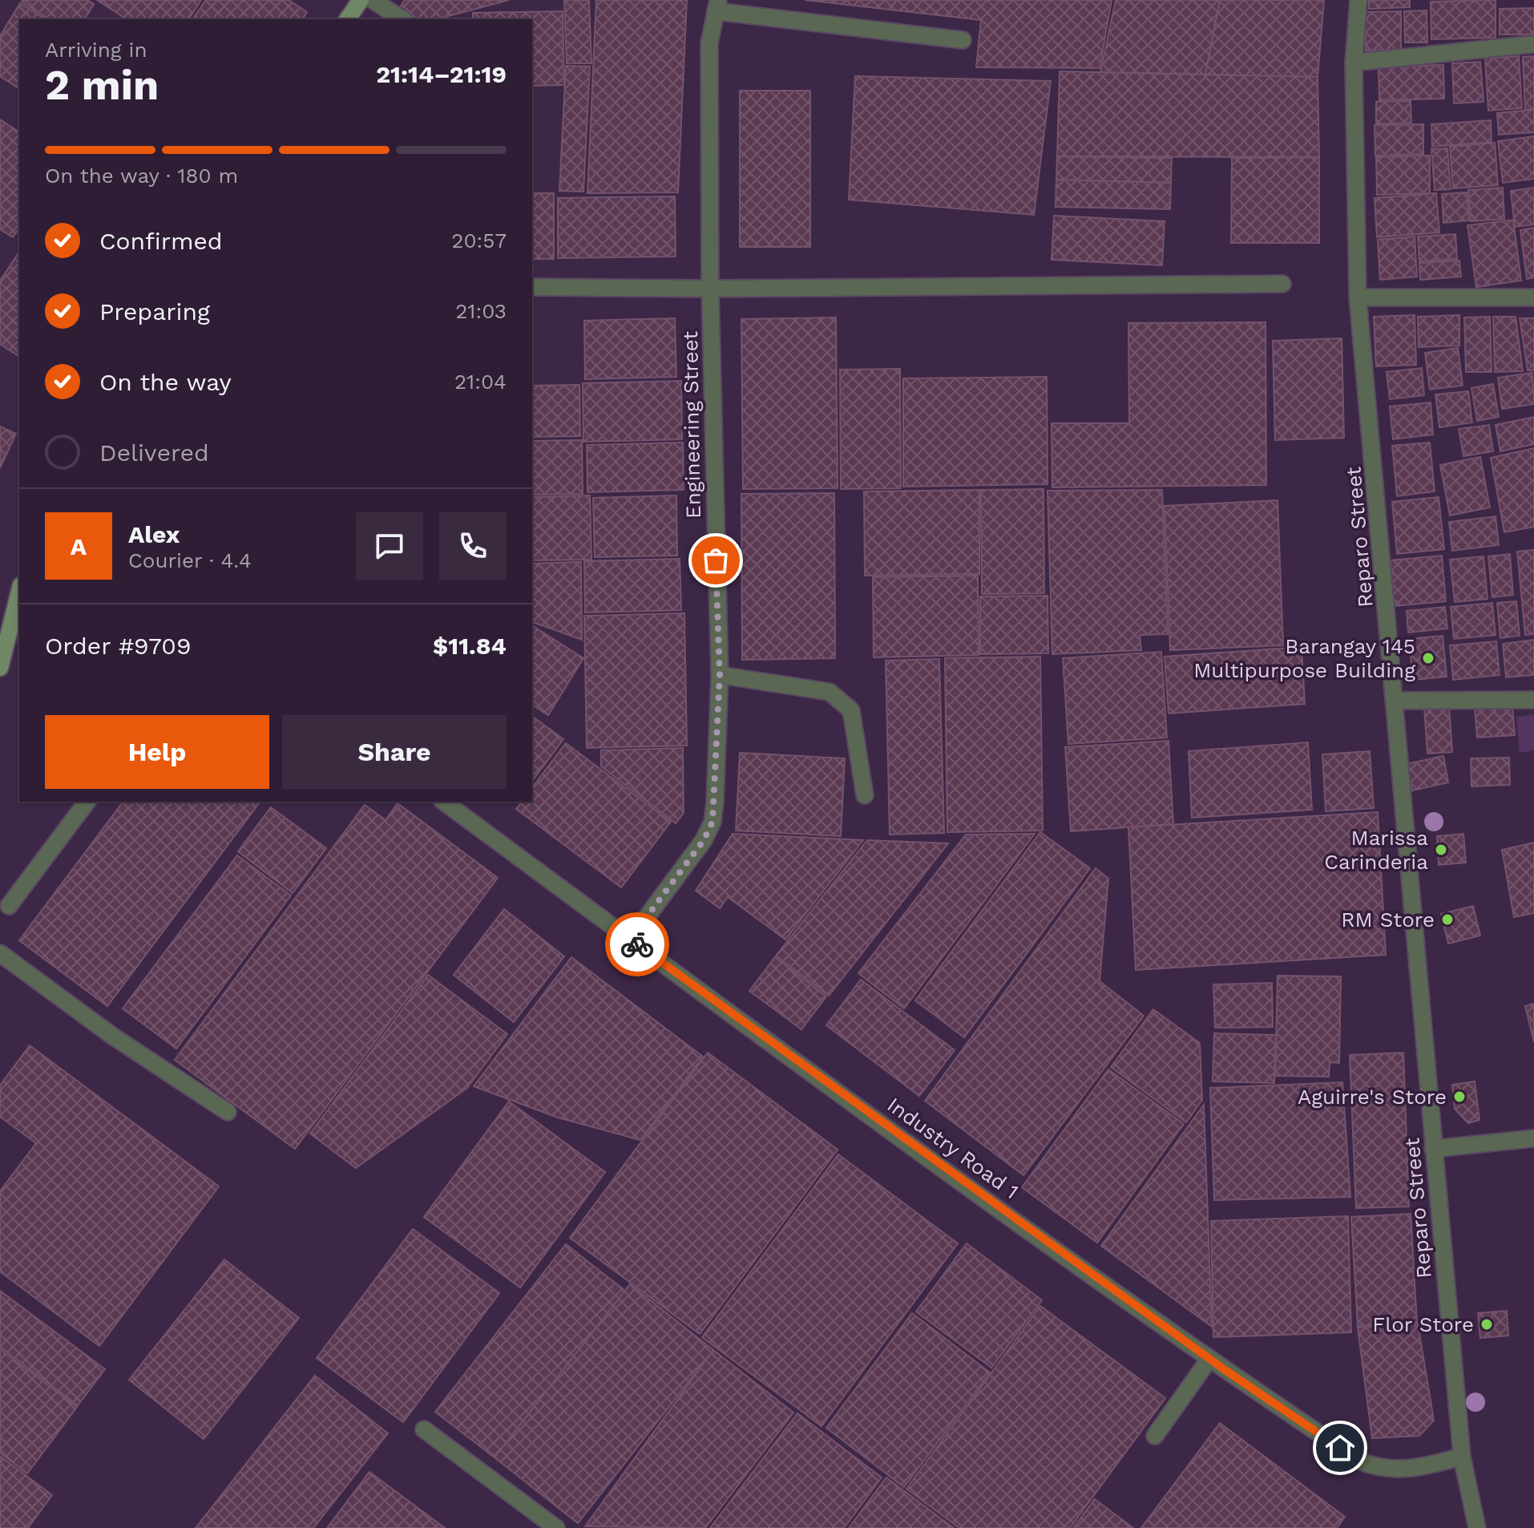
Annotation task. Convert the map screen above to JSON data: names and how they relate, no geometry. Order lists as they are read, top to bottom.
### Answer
{
  "streets": {
    "street": ["Engineering Street", "Reparo Street", "Industry Road 1"]
  },
  "crossings": [
    ["Engineering Street", "Industry Road 1"],
    ["Reparo Street", "Industry Road 1"]
  ],
  "places": [
    "Barangay 145 Multipurpose Building",
    "Marissa Carinderia",
    "RM Store",
    "Aguirre's Store",
    "Flor Store"
  ],
  "page": {
    "heading": ["2 min", "Arriving in", "21:14–21:19"],
    "panel": [
      "Alex",
      "Courier · 4.4",
      "Order #9709",
      "$11.84"
    ],
    "bar": "On the way · 180 m",
    "list": [
      ["Confirmed", "20:57"],
      ["Preparing", "21:03"],
      ["On the way", "21:04"],
      "Delivered"
    ],
    "round": "A",
    "buttons": ["Help", "Share"]
  }
}
